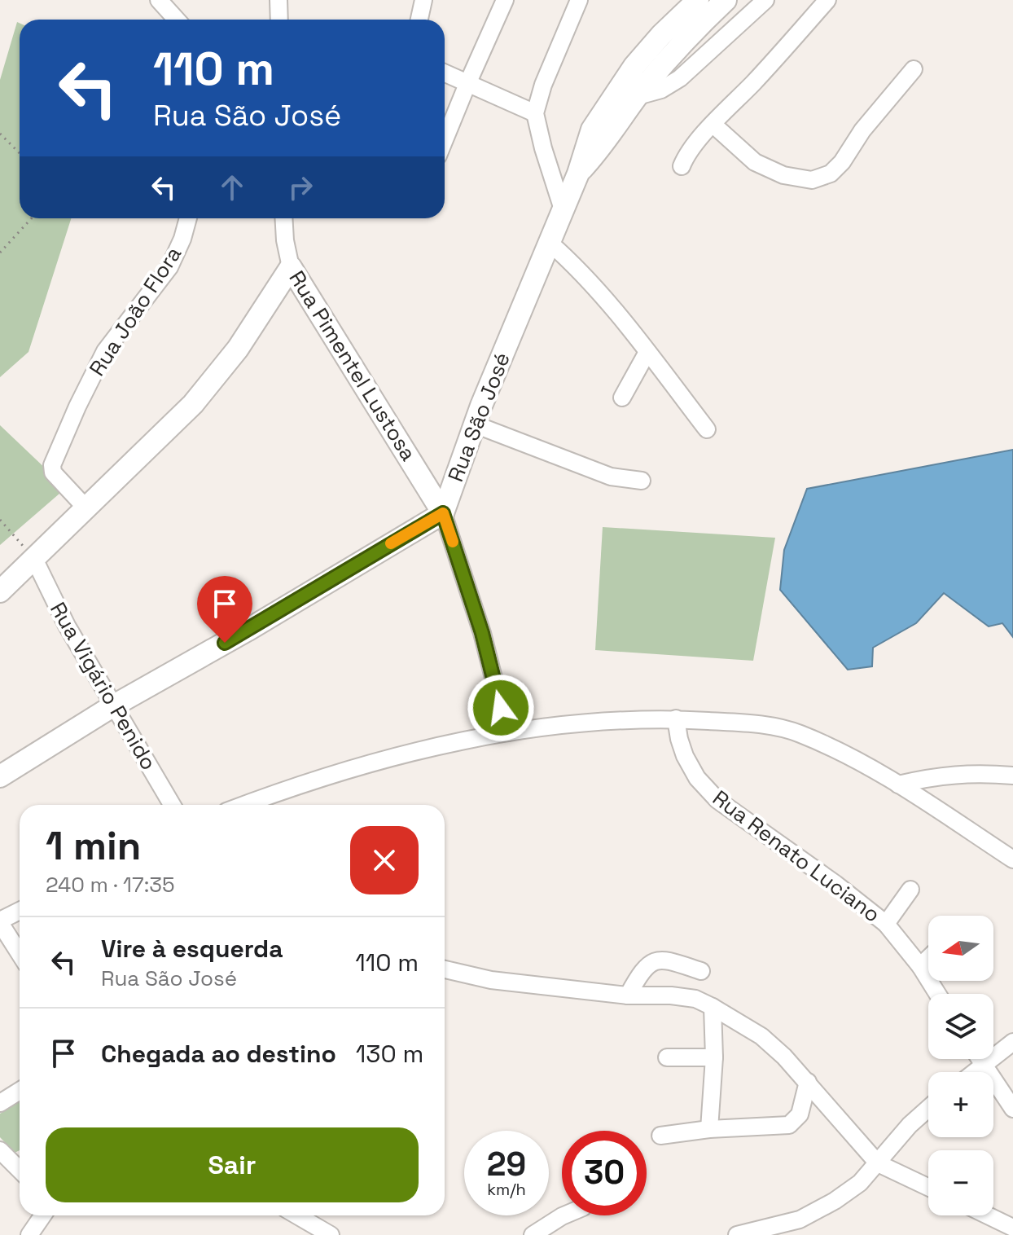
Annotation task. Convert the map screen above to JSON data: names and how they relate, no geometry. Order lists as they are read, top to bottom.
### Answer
{
  "streets": {
    "main road": ["Rua Pimentel Lustosa", "Rua São José"],
    "street": ["Rua João Flora", "Rua Vigário Penido", "Rua Renato Luciano"]
  },
  "crossings": [
    ["Rua Pimentel Lustosa", "Rua São José"]
  ],
  "north": "left",
  "page": {
    "turn": ["110 m", "Rua São José"],
    "heading": ["1 min", "240 m · 17:35"],
    "map_buttons": ["+", "−"],
    "list": [
      {
        "name": "Vire à esquerda",
        "note": "Rua São José",
        "value": "110 m"
      },
      {
        "name": "Chegada ao destino",
        "value": "130 m"
      }
    ],
    "buttons": "Sair",
    "speed": "29 km/h",
    "limit": "30"
  }
}
